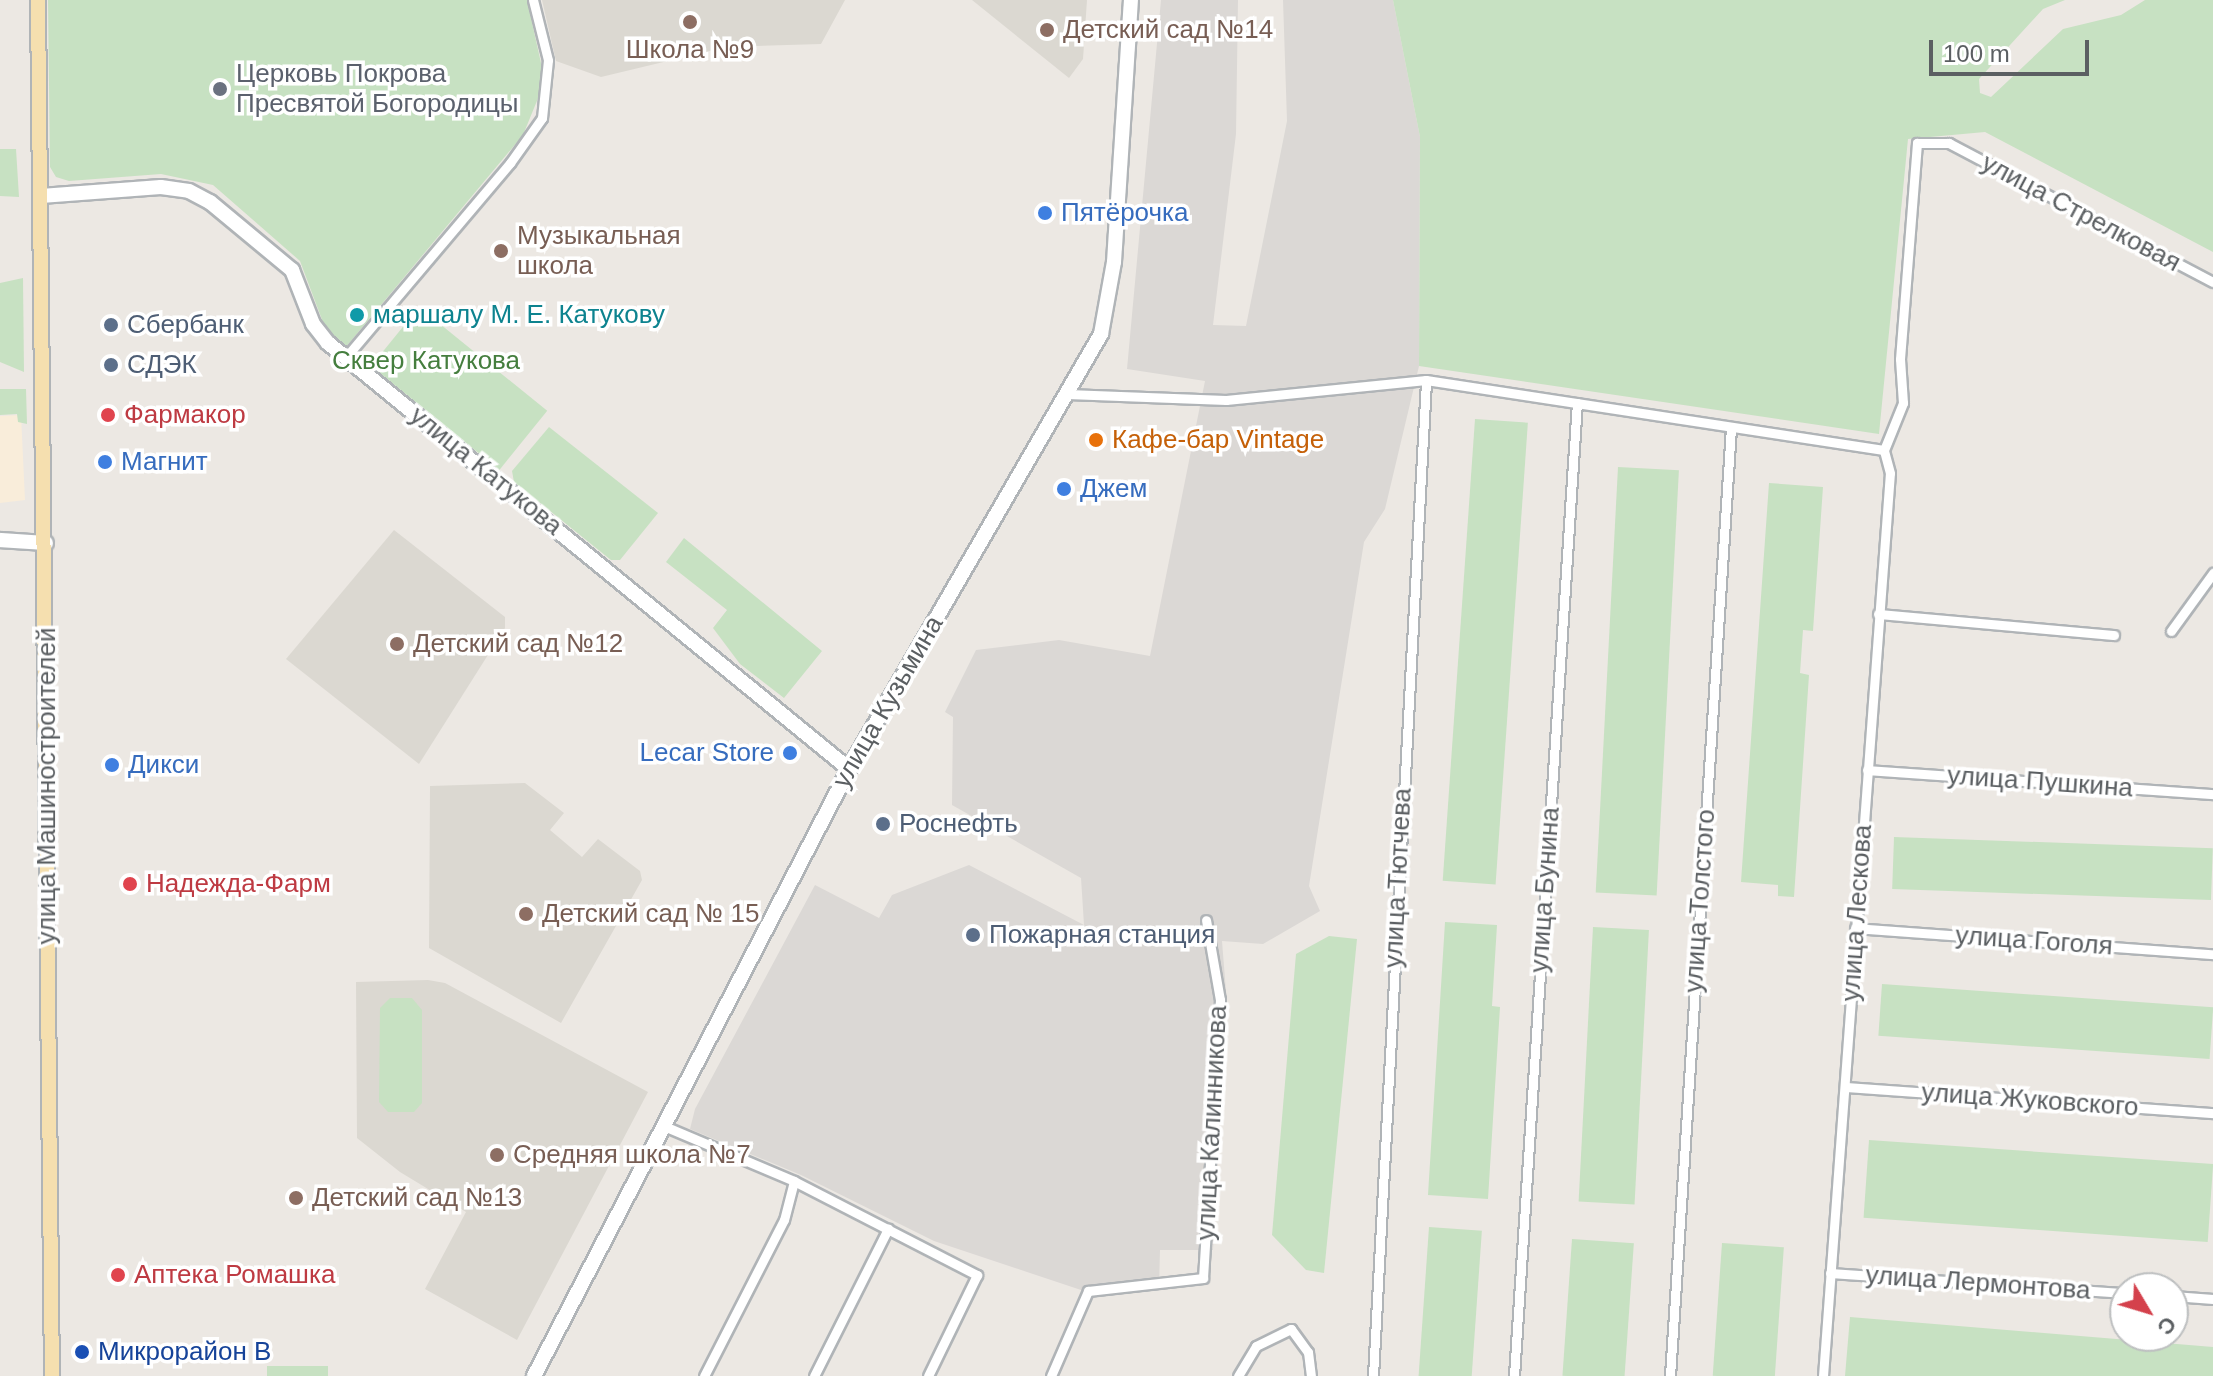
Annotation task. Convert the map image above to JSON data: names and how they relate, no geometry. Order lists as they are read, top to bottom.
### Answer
{
  "streets": {
    "main road": ["улица Катукова", "улица Кузьмина", "улица Машиностроителей"],
    "street": [
      "улица Стрелковая",
      "улица Пушкина",
      "улица Тютчева",
      "улица Бунина",
      "улица Толстого",
      "улица Лескова",
      "улица Гоголя",
      "улица Жуковского",
      "улица Калинникова",
      "улица Лермонтова"
    ]
  },
  "crossings": [
    ["улица Стрелковая", "улица Лескова"],
    ["улица Катукова", "улица Кузьмина"],
    ["улица Катукова", "улица Машиностроителей"],
    ["улица Пушкина", "улица Лескова"],
    ["улица Лескова", "улица Гоголя"],
    ["улица Лескова", "улица Жуковского"],
    ["улица Лескова", "улица Лермонтова"]
  ],
  "parks": ["Сквер Катукова"],
  "places": [
    "Школа №9",
    "Детский сад №14",
    "Церковь Покрова Пресвятой Богородицы",
    "Пятёрочка",
    "Музыкальная школа",
    "маршалу М. Е. Катукову",
    "Сбербанк",
    "СДЭК",
    "Фармакор",
    "Кафе-бар Vintage",
    "Магнит",
    "Джем",
    "Детский сад №12",
    "Lecar Store",
    "Дикси",
    "Роснефть",
    "Надежда-Фарм",
    "Детский сад № 15",
    "Пожарная станция",
    "Средняя школа №7",
    "Детский сад №13",
    "Аптека Ромашка",
    "Микрорайон В"
  ],
  "scale_bar": "100 m",
  "north": "bottom right"
}
